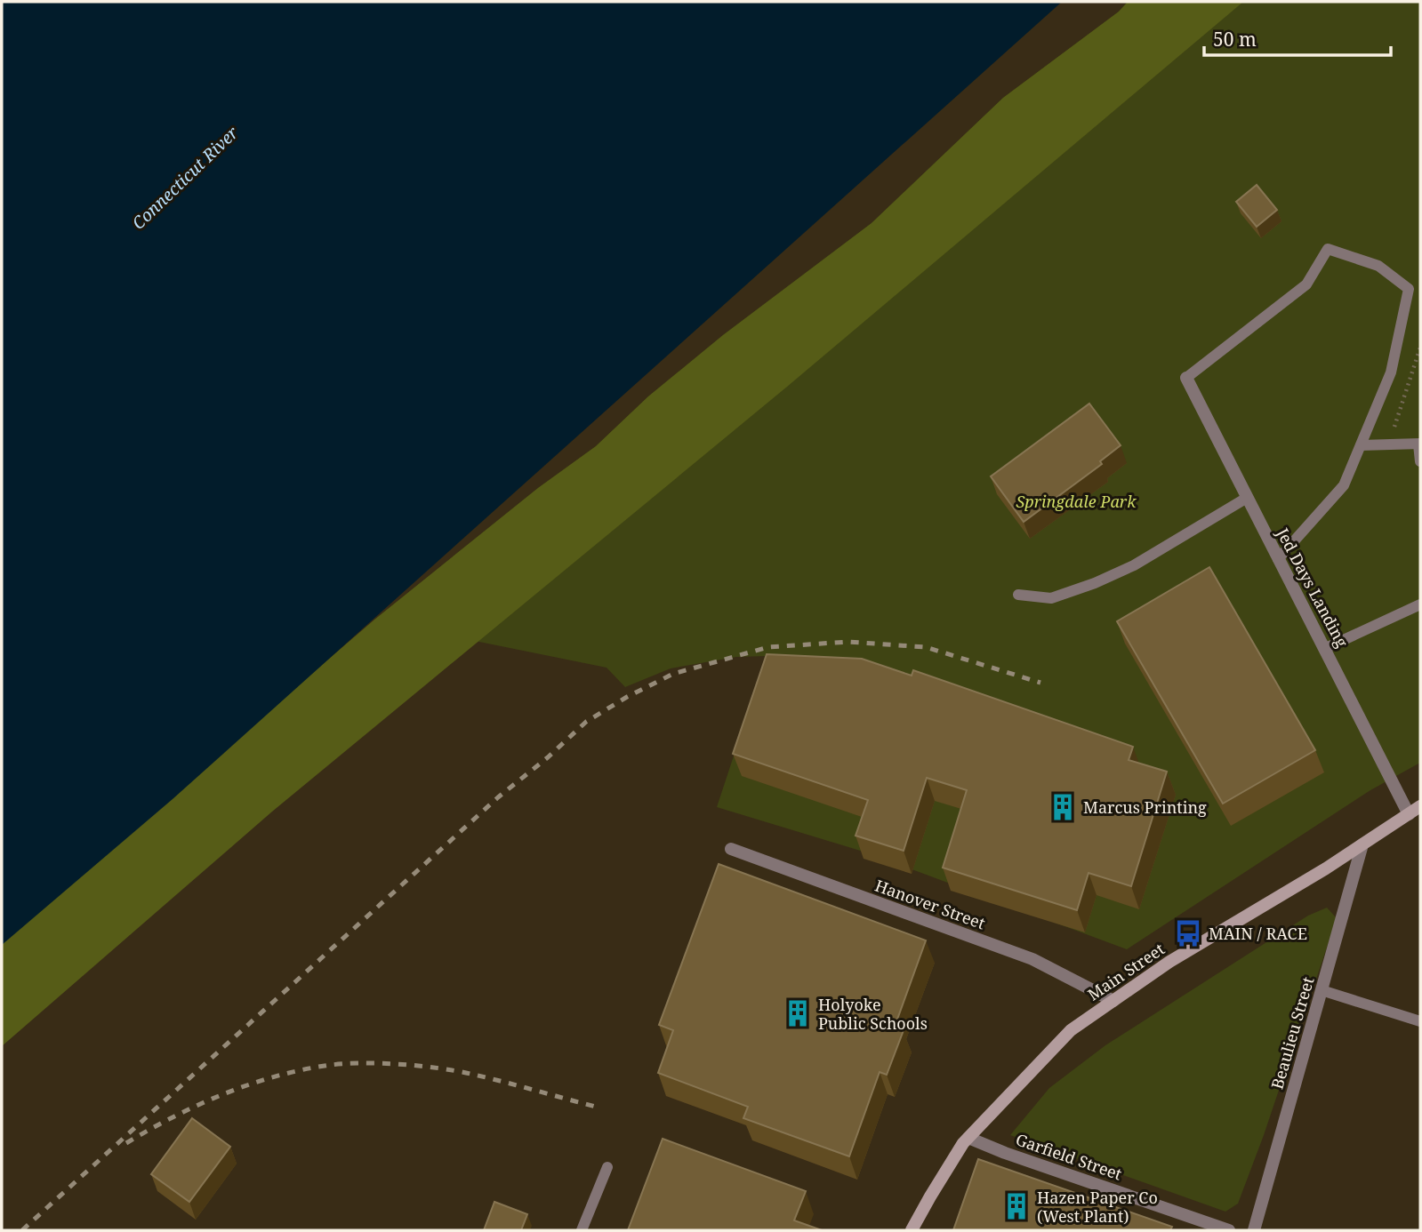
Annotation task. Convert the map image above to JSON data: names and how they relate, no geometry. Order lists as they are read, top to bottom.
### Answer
{
  "streets": {
    "main road": ["Main Street"],
    "street": [
      "Jed Days Landing",
      "Hanover Street",
      "Beaulieu Street",
      "Garfield Street"
    ]
  },
  "crossings": [
    ["Jed Days Landing", "Main Street"],
    ["Hanover Street", "Main Street"],
    ["Main Street", "Beaulieu Street"],
    ["Main Street", "Garfield Street"]
  ],
  "water": ["Connecticut River"],
  "parks": ["Springdale Park"],
  "places": {
    "building": ["Marcus Printing", "Holyoke Public Schools", "Hazen Paper Co (West Plant)"],
    "bus stop": ["MAIN / RACE"]
  },
  "scale_bar": "50 m"
}
